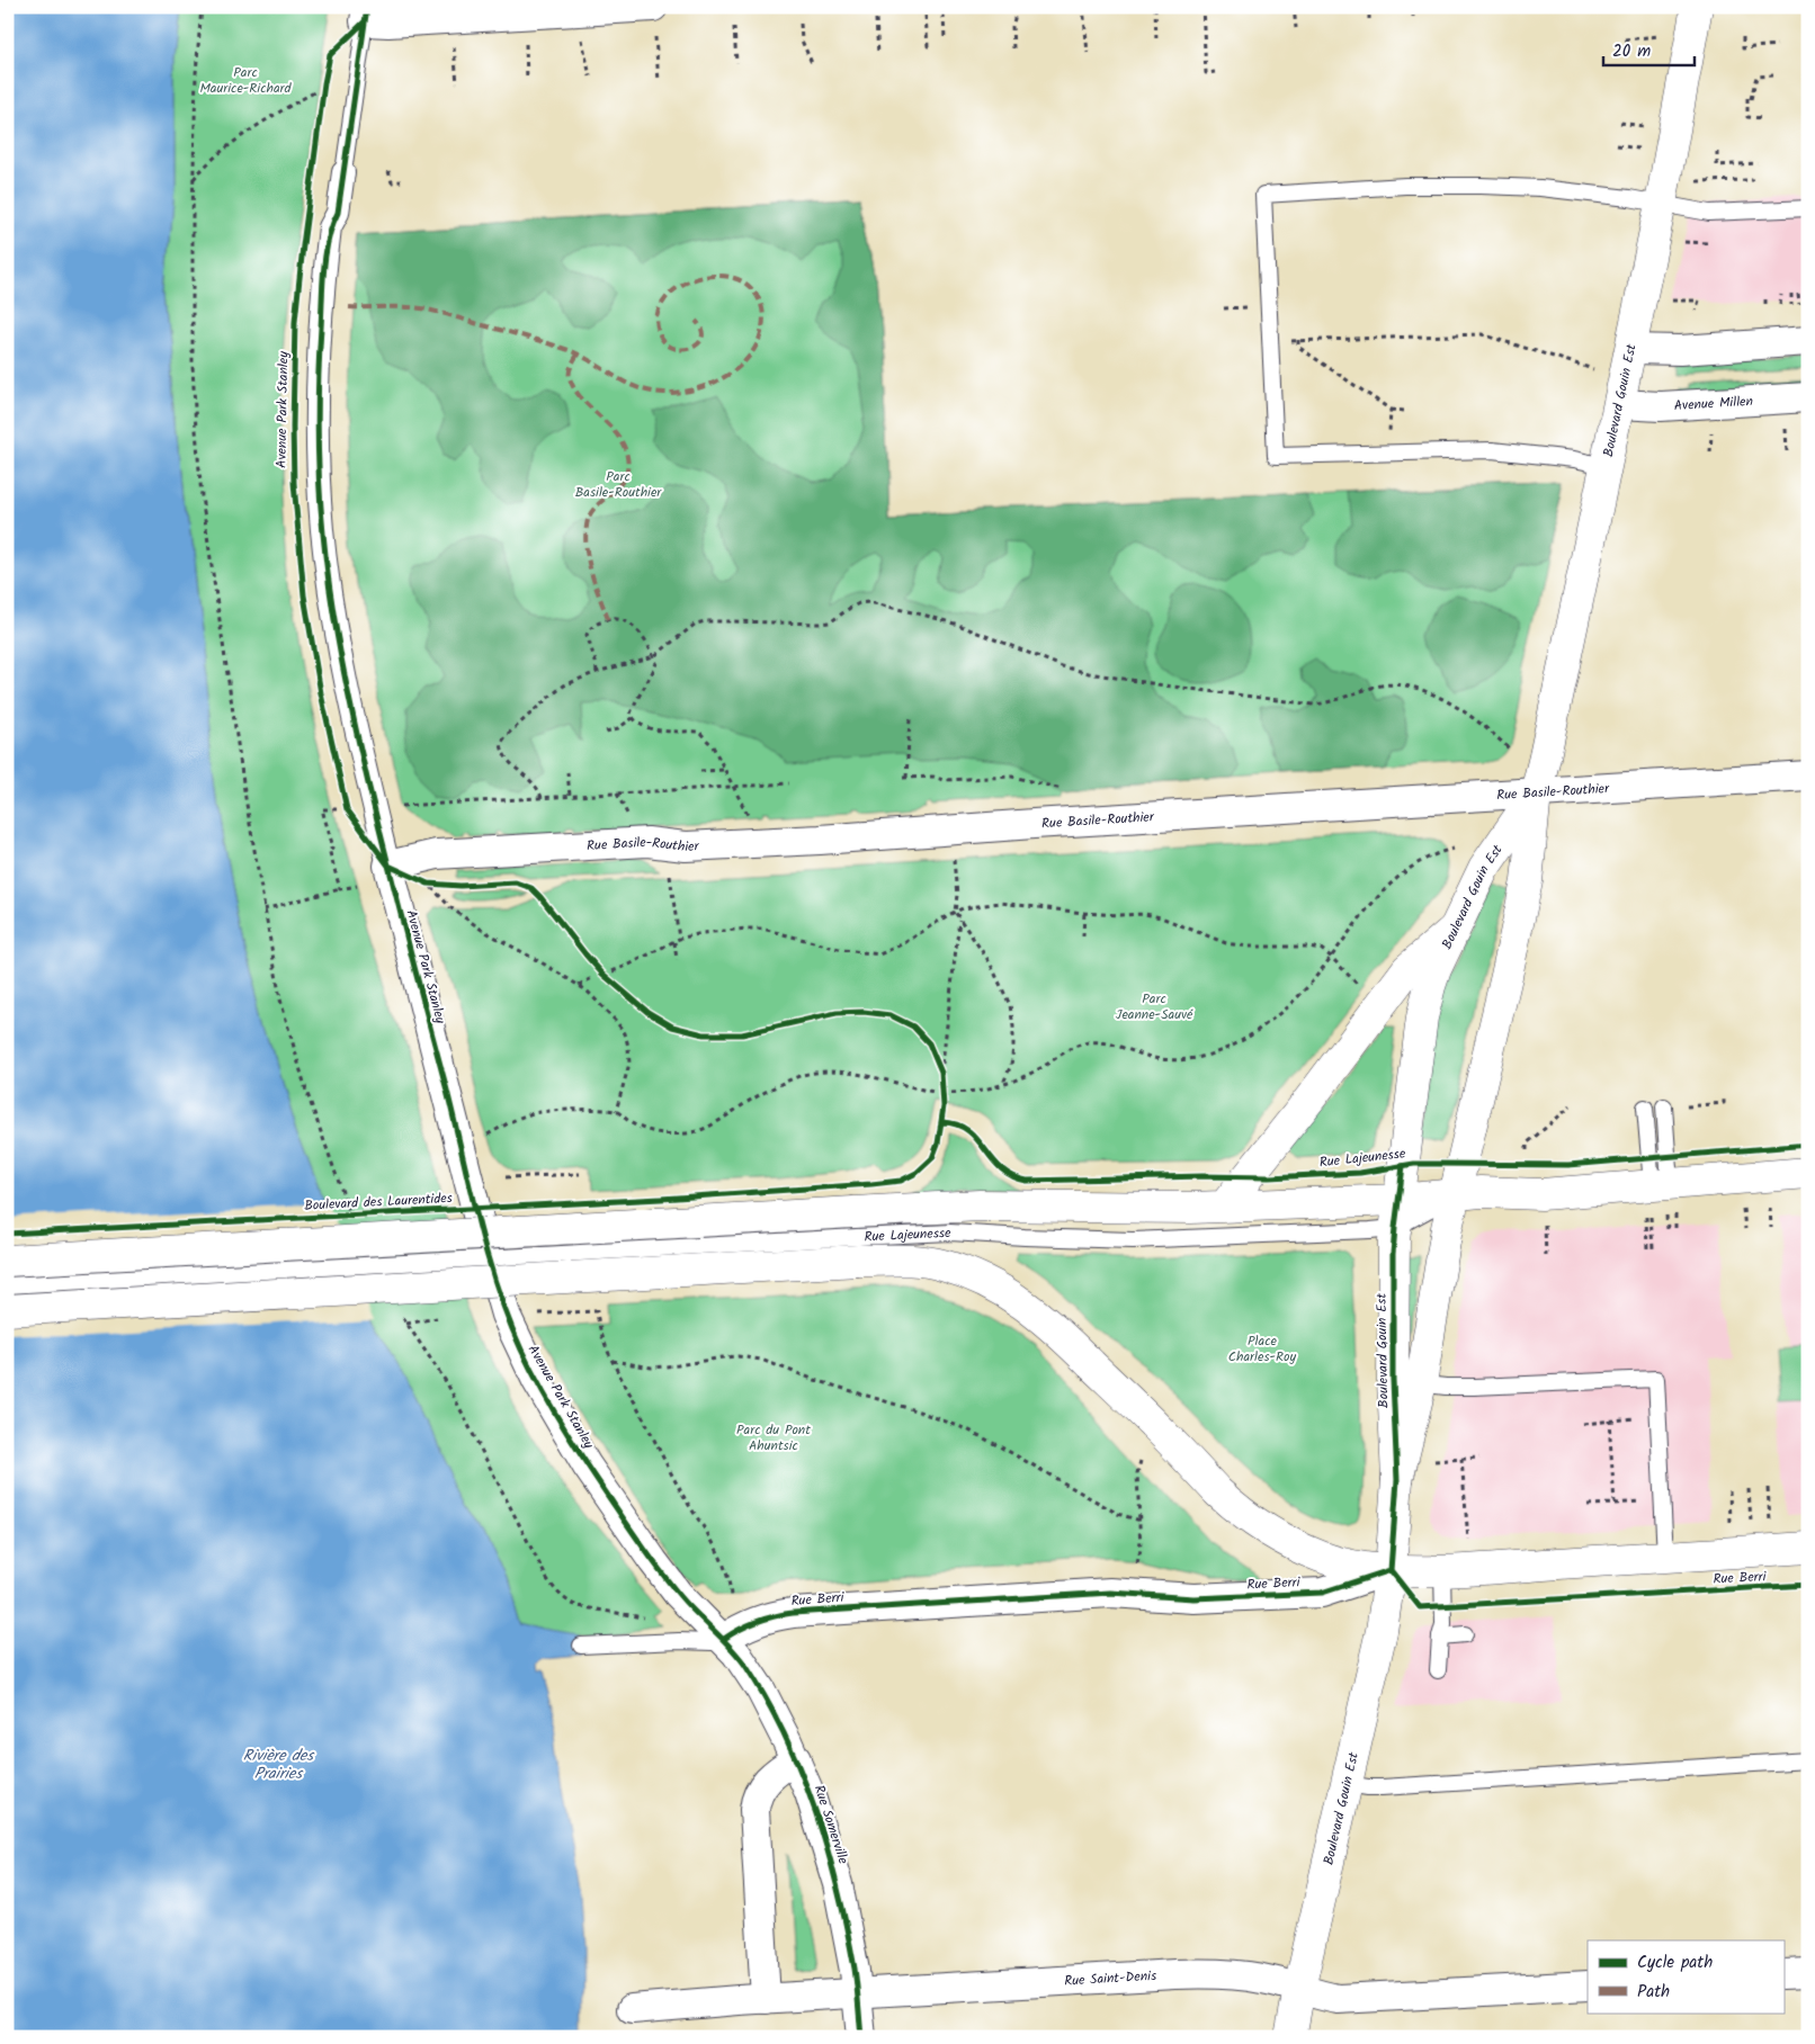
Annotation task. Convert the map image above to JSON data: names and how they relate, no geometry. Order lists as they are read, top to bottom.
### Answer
{
  "streets": {
    "main road": ["Boulevard Gouin Est", "Rue Lajeunesse", "Rue Berri"],
    "street": [
      "Avenue Millen",
      "Avenue Park Stanley",
      "Rue Basile-Routhier",
      "Rue Somerville",
      "Rue Saint-Denis"
    ],
    "cycle path": ["Boulevard des Laurentides"]
  },
  "crossings": [
    ["Boulevard Gouin Est", "Avenue Millen"],
    ["Boulevard Gouin Est", "Rue Basile-Routhier"],
    ["Boulevard Gouin Est", "Rue Lajeunesse"],
    ["Boulevard Gouin Est", "Rue Berri"],
    ["Boulevard Gouin Est", "Rue Saint-Denis"],
    ["Avenue Park Stanley", "Rue Basile-Routhier"],
    ["Avenue Park Stanley", "Rue Berri"],
    ["Avenue Park Stanley", "Rue Somerville"],
    ["Rue Lajeunesse", "Rue Berri"],
    ["Rue Berri", "Rue Somerville"],
    ["Rue Somerville", "Rue Saint-Denis"]
  ],
  "water": ["Rivière des Prairies"],
  "parks": [
    "Parc Maurice-Richard",
    "Parc Basile-Routhier",
    "Parc Jeanne-Sauvé",
    "Place Charles-Roy",
    "Parc du Pont Ahuntsic"
  ],
  "legend": ["Cycle path", "Path"],
  "scale_bar": "20 m"
}
